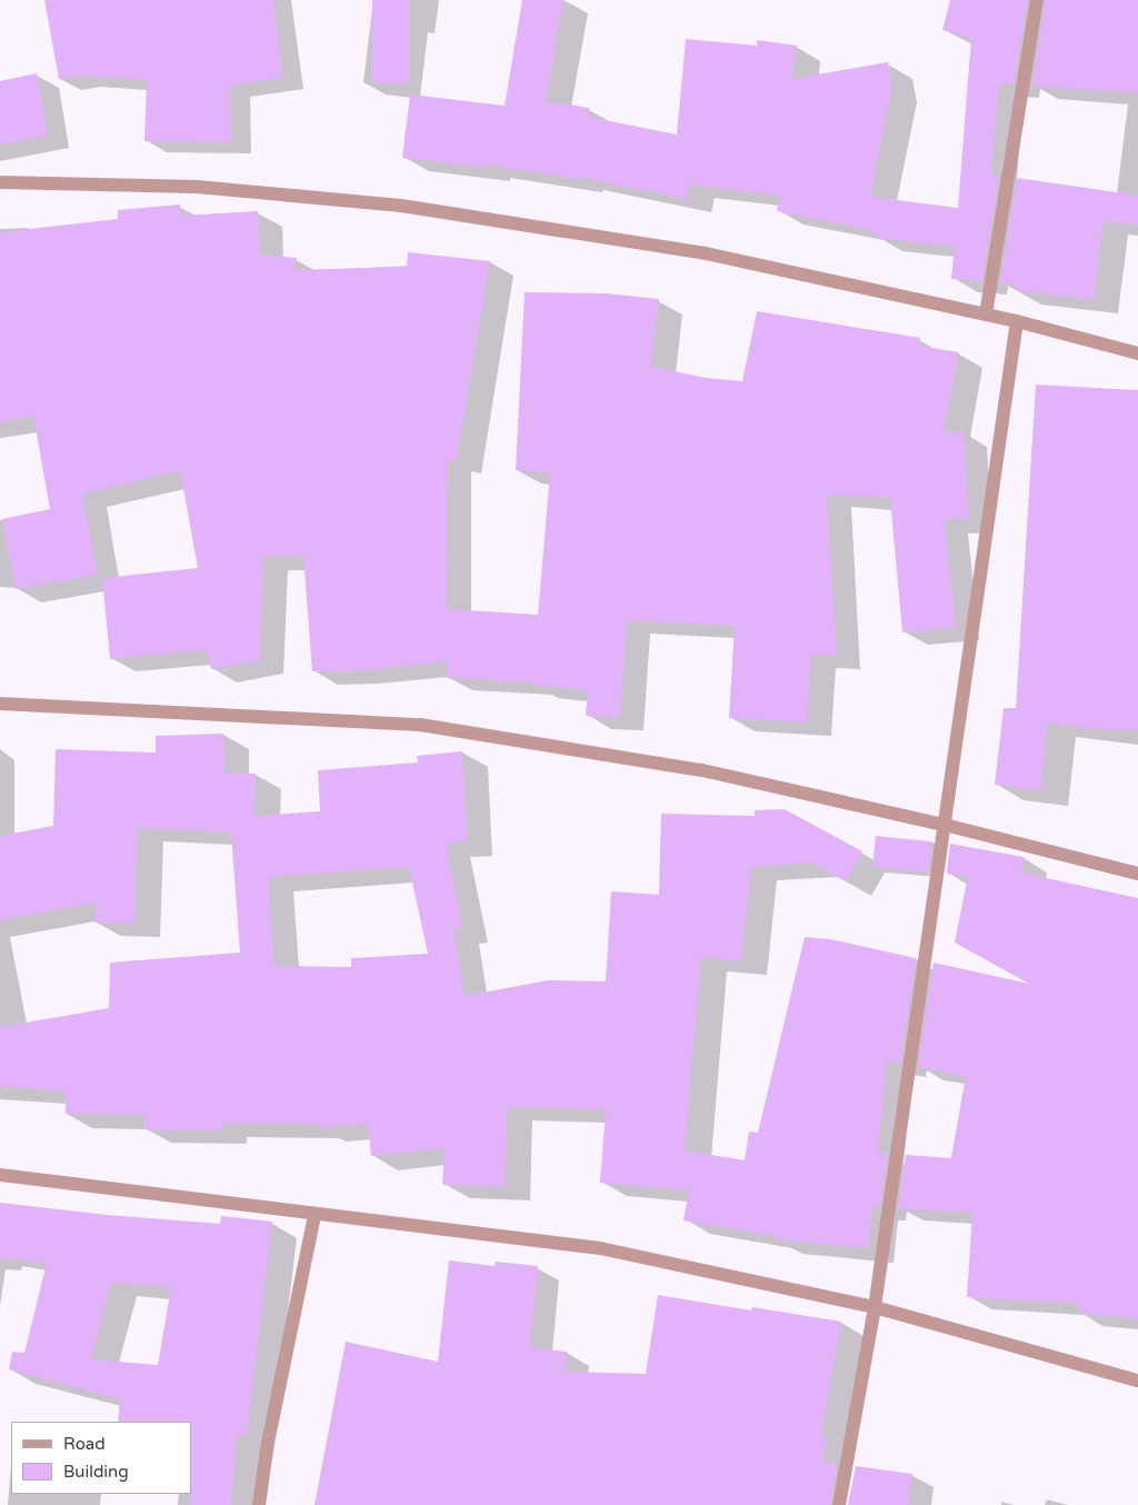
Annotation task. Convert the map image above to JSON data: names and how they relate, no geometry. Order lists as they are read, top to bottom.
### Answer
{
  "legend": ["Road", "Building"]
}
